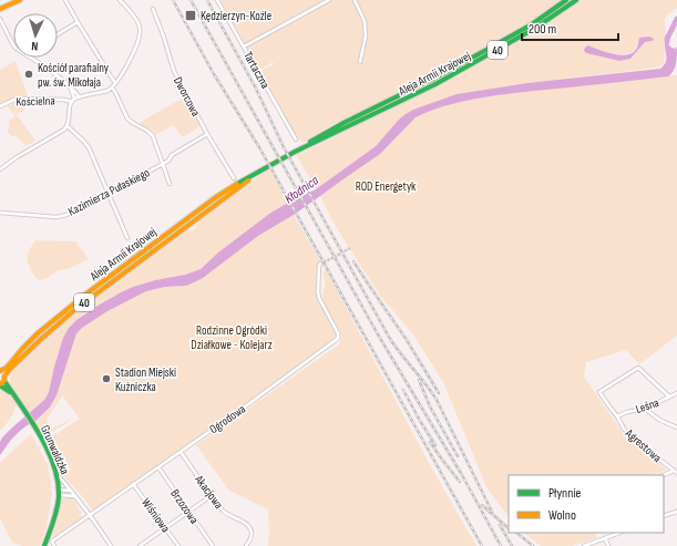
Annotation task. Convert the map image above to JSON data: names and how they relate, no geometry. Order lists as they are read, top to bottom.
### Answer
{
  "streets": {
    "main road": ["40", "Aleja Armii Krajowej", "Grunwaldzka"],
    "street": [
      "Tartaczna",
      "Dworcowa",
      "Kościelna",
      "Kazimierza Pułaskiego",
      "Leśna",
      "Ogrodowa",
      "Agrestowa",
      "Akacjowa",
      "Brzozowa",
      "Wiśniowa"
    ]
  },
  "crossings": [
    ["Aleja Armii Krajowej", "Grunwaldzka"],
    ["Dworcowa", "Kazimierza Pułaskiego"],
    ["Leśna", "Agrestowa"],
    ["Ogrodowa", "Akacjowa"],
    ["Ogrodowa", "Brzozowa"],
    ["Ogrodowa", "Wiśniowa"]
  ],
  "water": ["Kłodnica"],
  "parks": ["ROD Energetyk", "Rodzinne Ogródki Działkowe - Kolejarz"],
  "places": {
    "transit": ["Kędzierzyn-Koźle"],
    "other": ["Kościół parafialny pw. św. Mikołaja", "Stadion Miejski Kuźniczka"]
  },
  "legend": ["Płynnie", "Wolno"],
  "scale_bar": "200 m",
  "north": "bottom"
}
